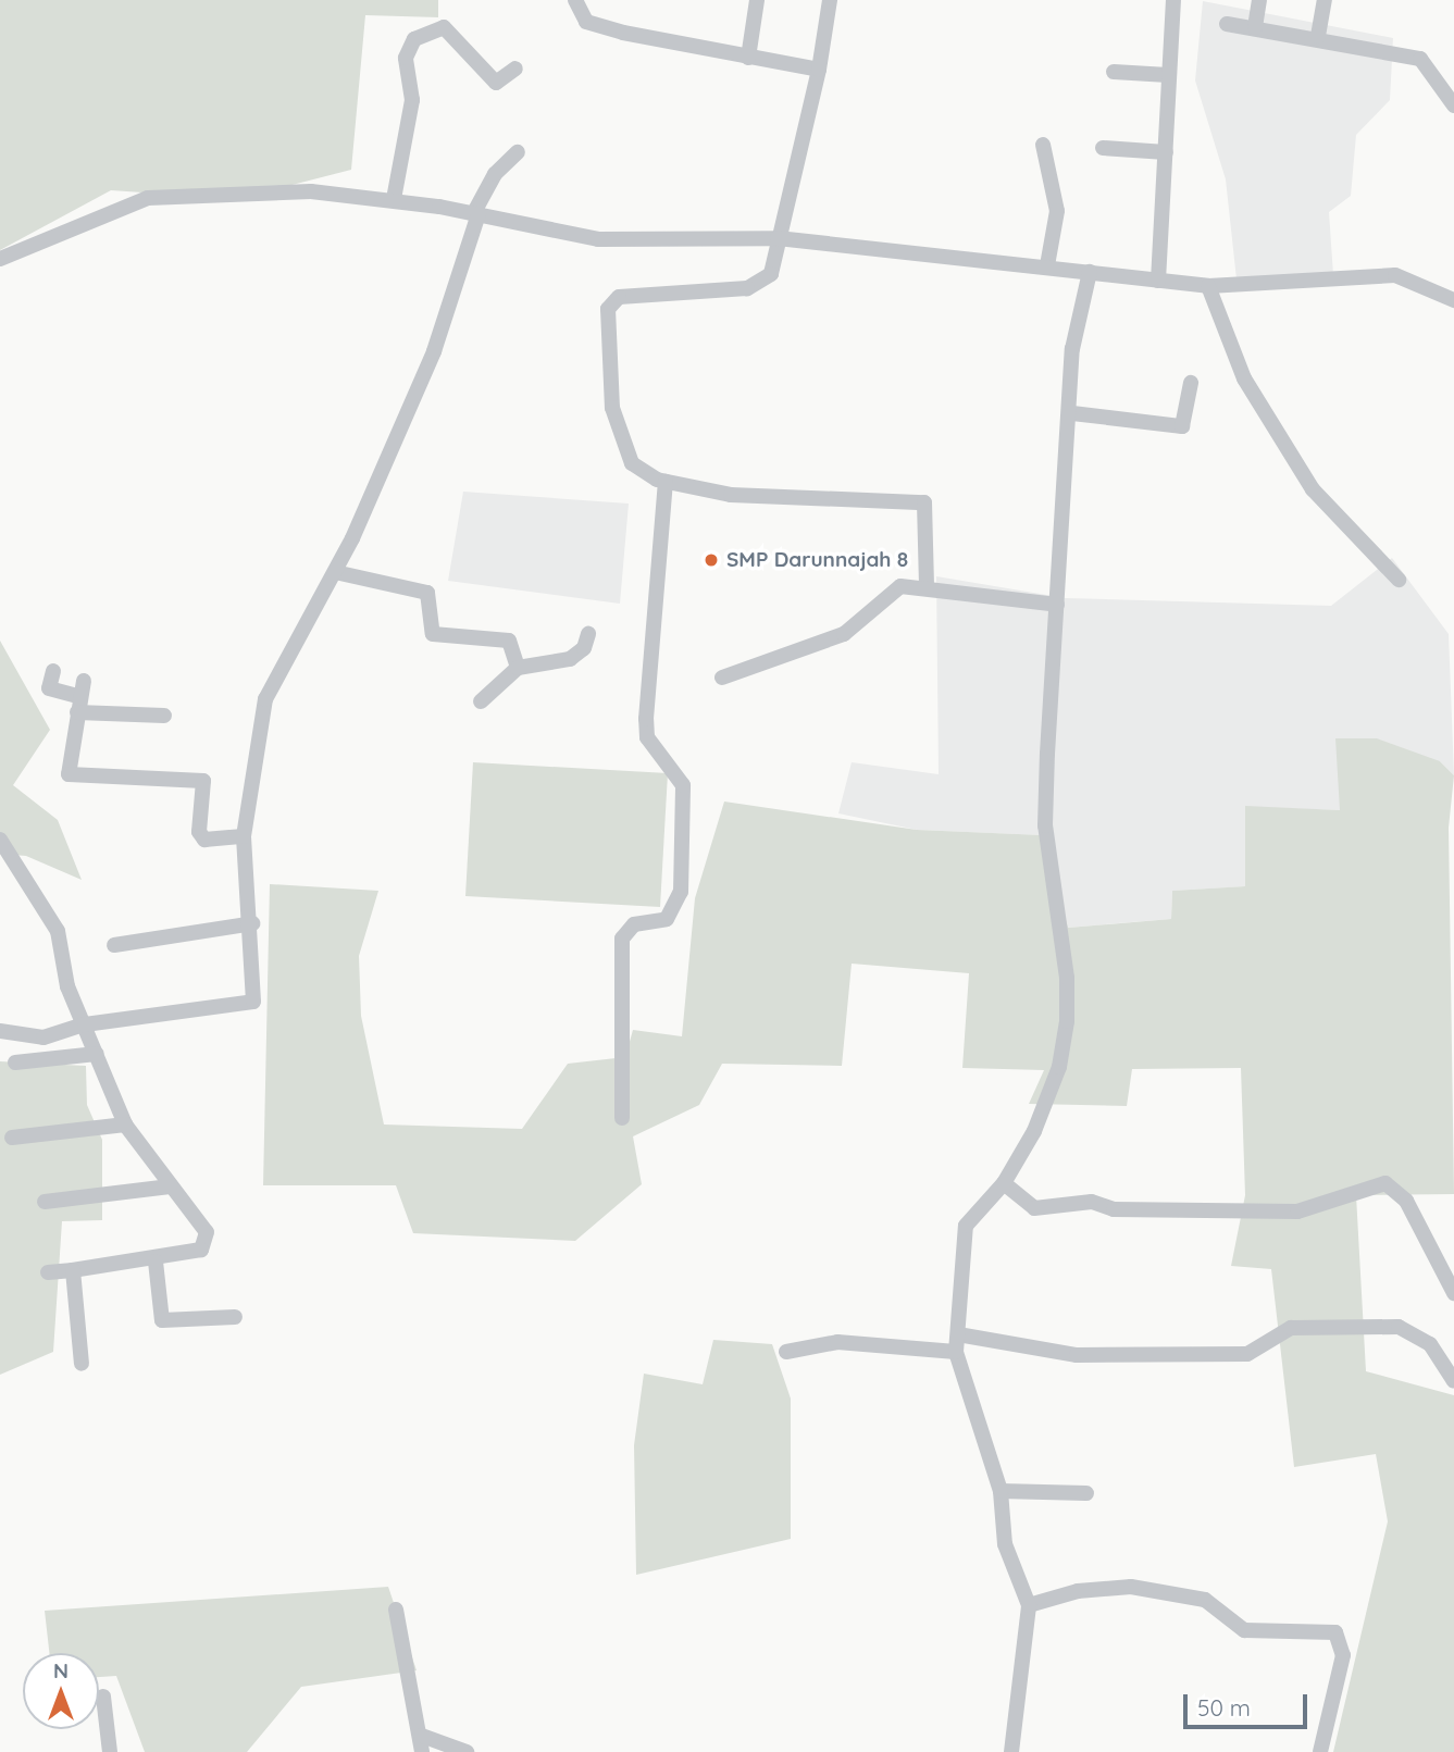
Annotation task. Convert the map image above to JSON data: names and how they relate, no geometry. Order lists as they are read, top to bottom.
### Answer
{
  "places": ["SMP Darunnajah 8"],
  "scale_bar": "50 m",
  "north": "top"
}
